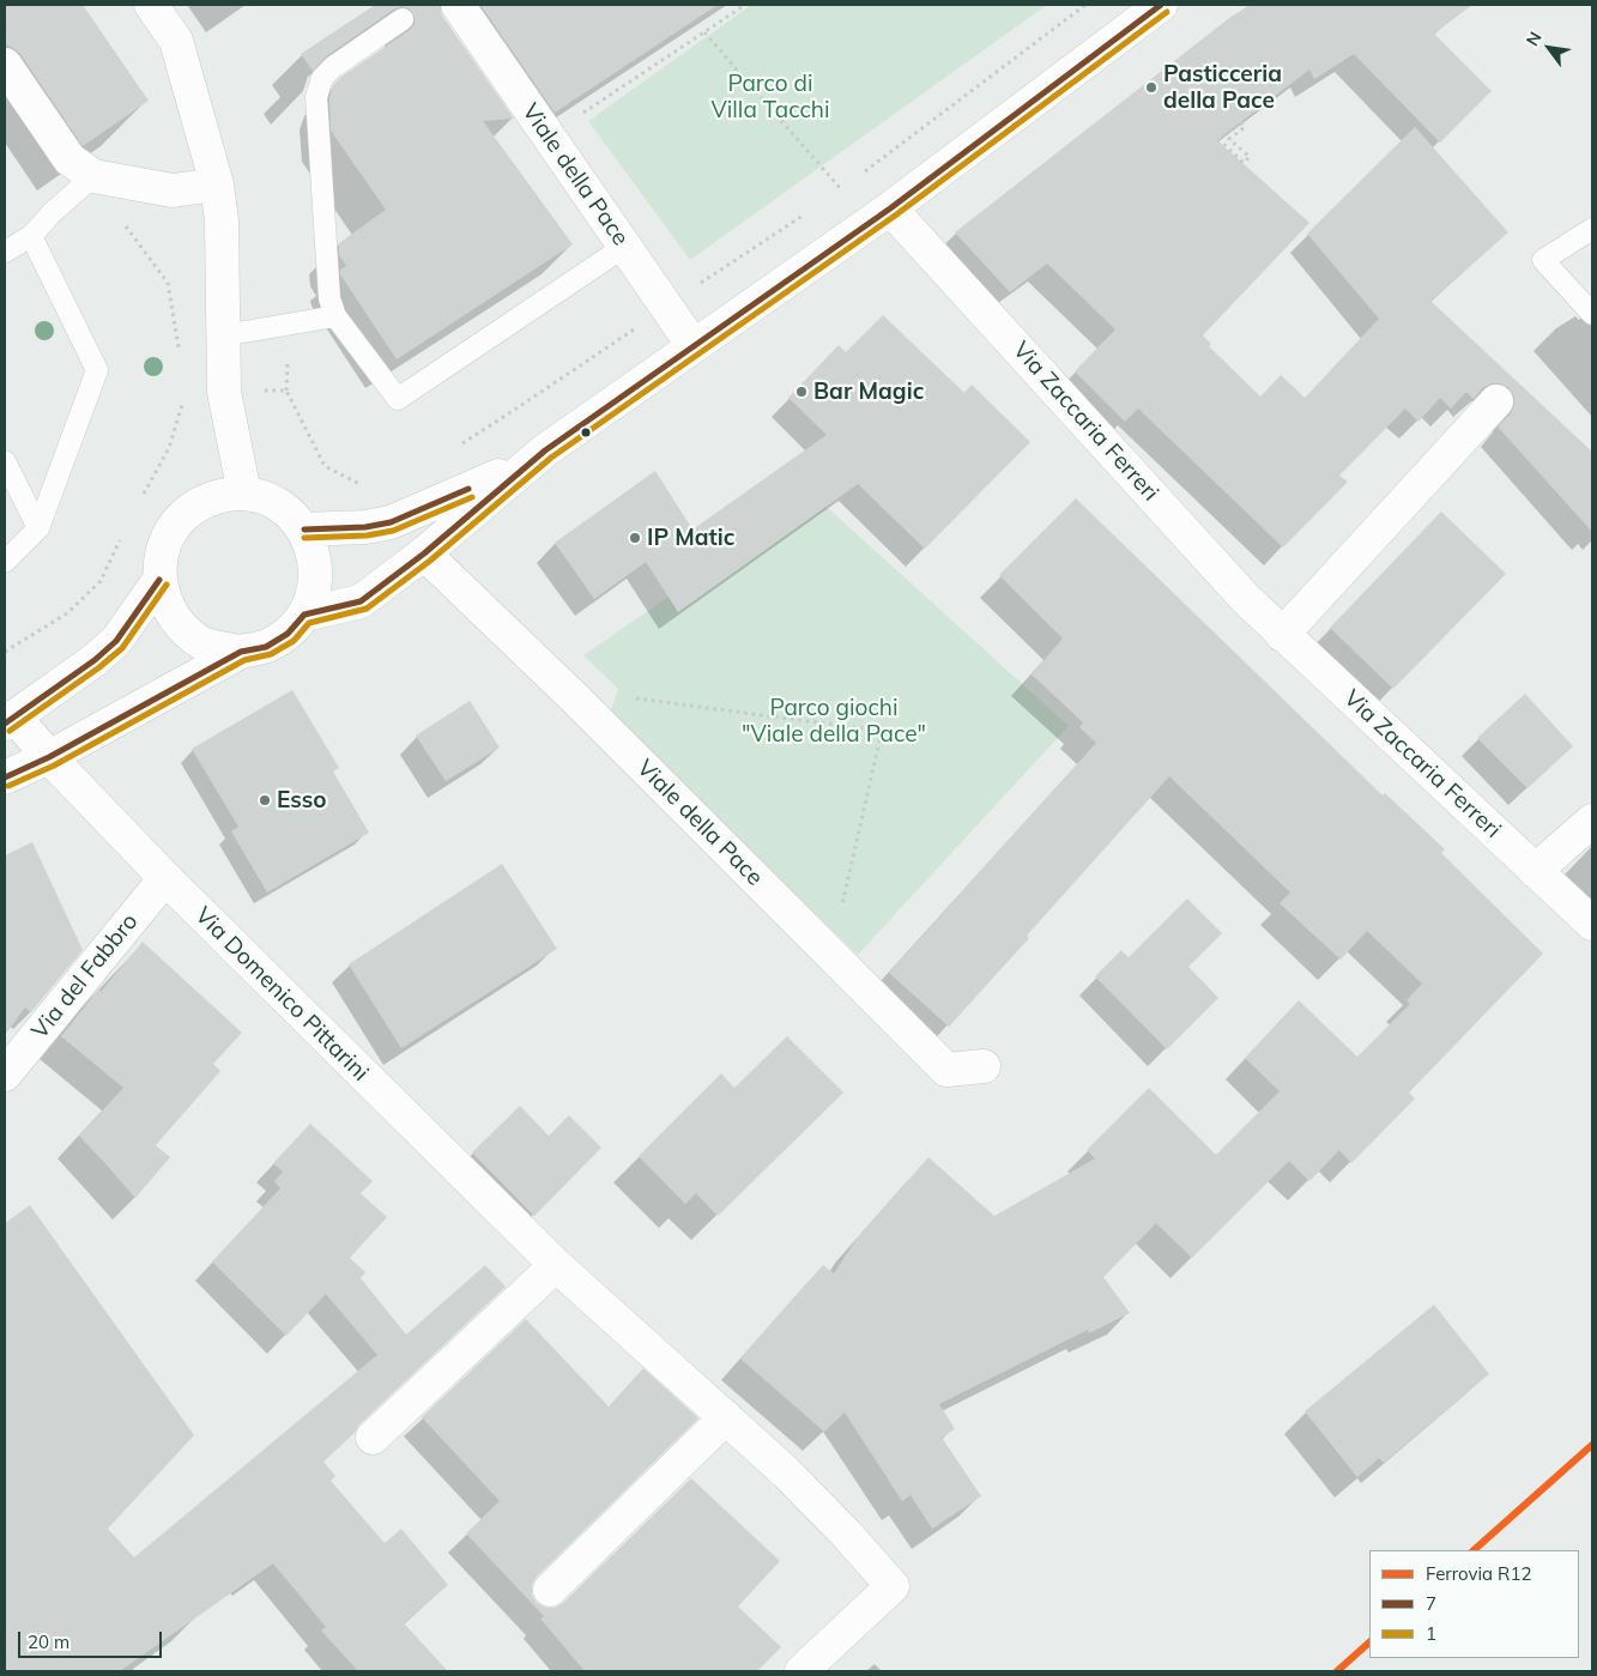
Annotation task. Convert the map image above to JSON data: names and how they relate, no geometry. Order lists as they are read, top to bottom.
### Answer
{
  "streets": {
    "street": [
      "Viale della Pace",
      "Via Zaccaria Ferreri",
      "Via del Fabbro",
      "Via Domenico Pittarini"
    ]
  },
  "crossings": [
    ["Via del Fabbro", "Via Domenico Pittarini"]
  ],
  "parks": ["Parco di Villa Tacchi", "Parco giochi \"Viale della Pace\""],
  "places": [
    "Pasticceria della Pace",
    "Bar Magic",
    "IP Matic",
    "Esso"
  ],
  "lines": ["transit line 7", "transit line 1", "rail line R12"],
  "legend": ["Ferrovia R12", "7", "1"],
  "scale_bar": "20 m",
  "north": "top left"
}
